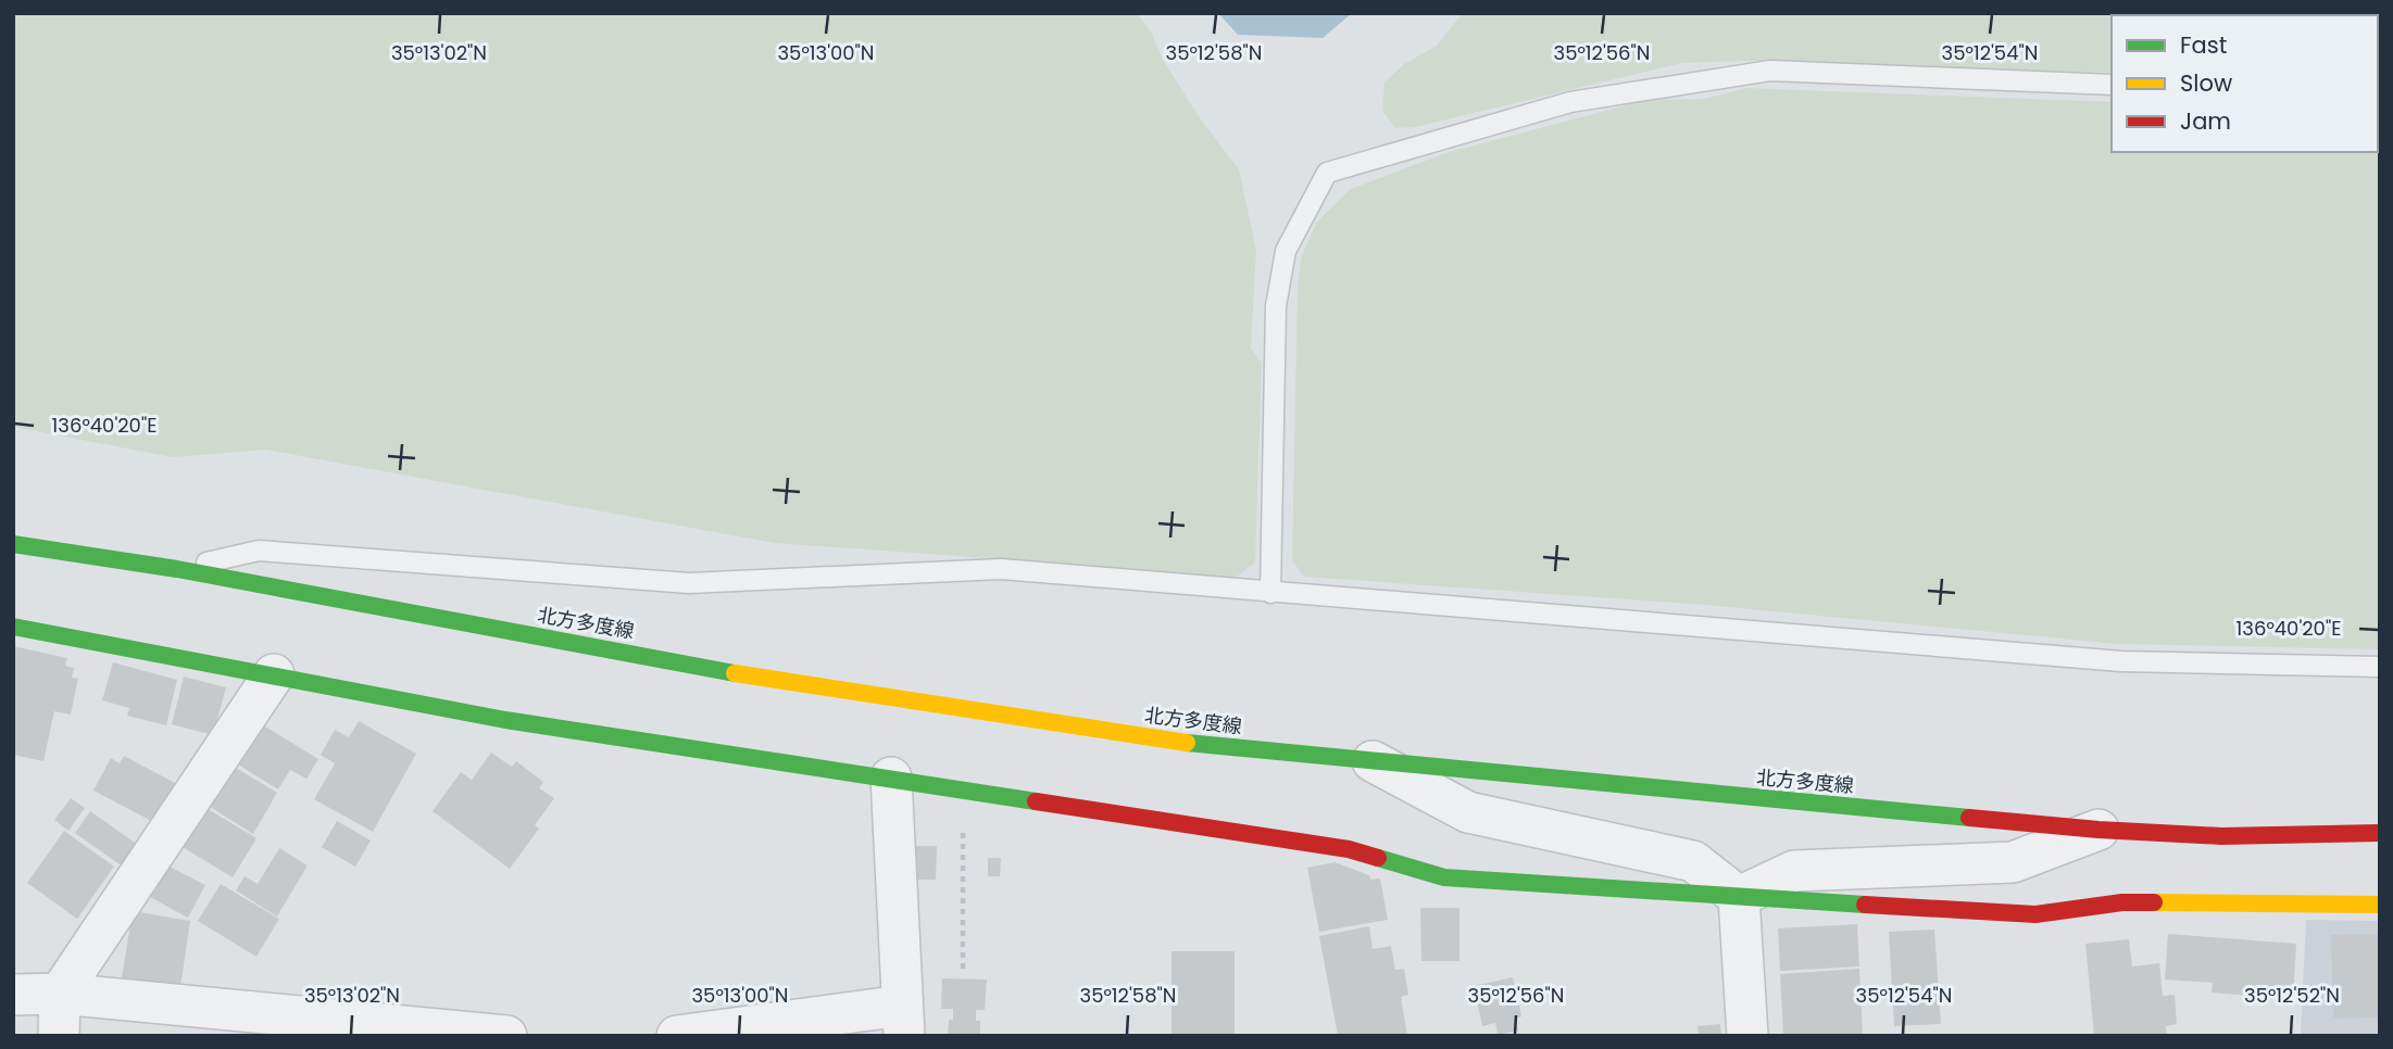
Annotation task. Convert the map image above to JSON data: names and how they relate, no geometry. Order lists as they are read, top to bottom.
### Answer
{
  "streets": {
    "main road": ["北方多度線"]
  },
  "legend": ["Fast", "Slow", "Jam"],
  "coordinates": [
    "35°13'02\"N",
    "35°13'00\"N",
    "35°12'58\"N",
    "35°12'56\"N",
    "35°12'54\"N",
    "136°40'20\"E",
    "35°12'52\"N"
  ]
}
